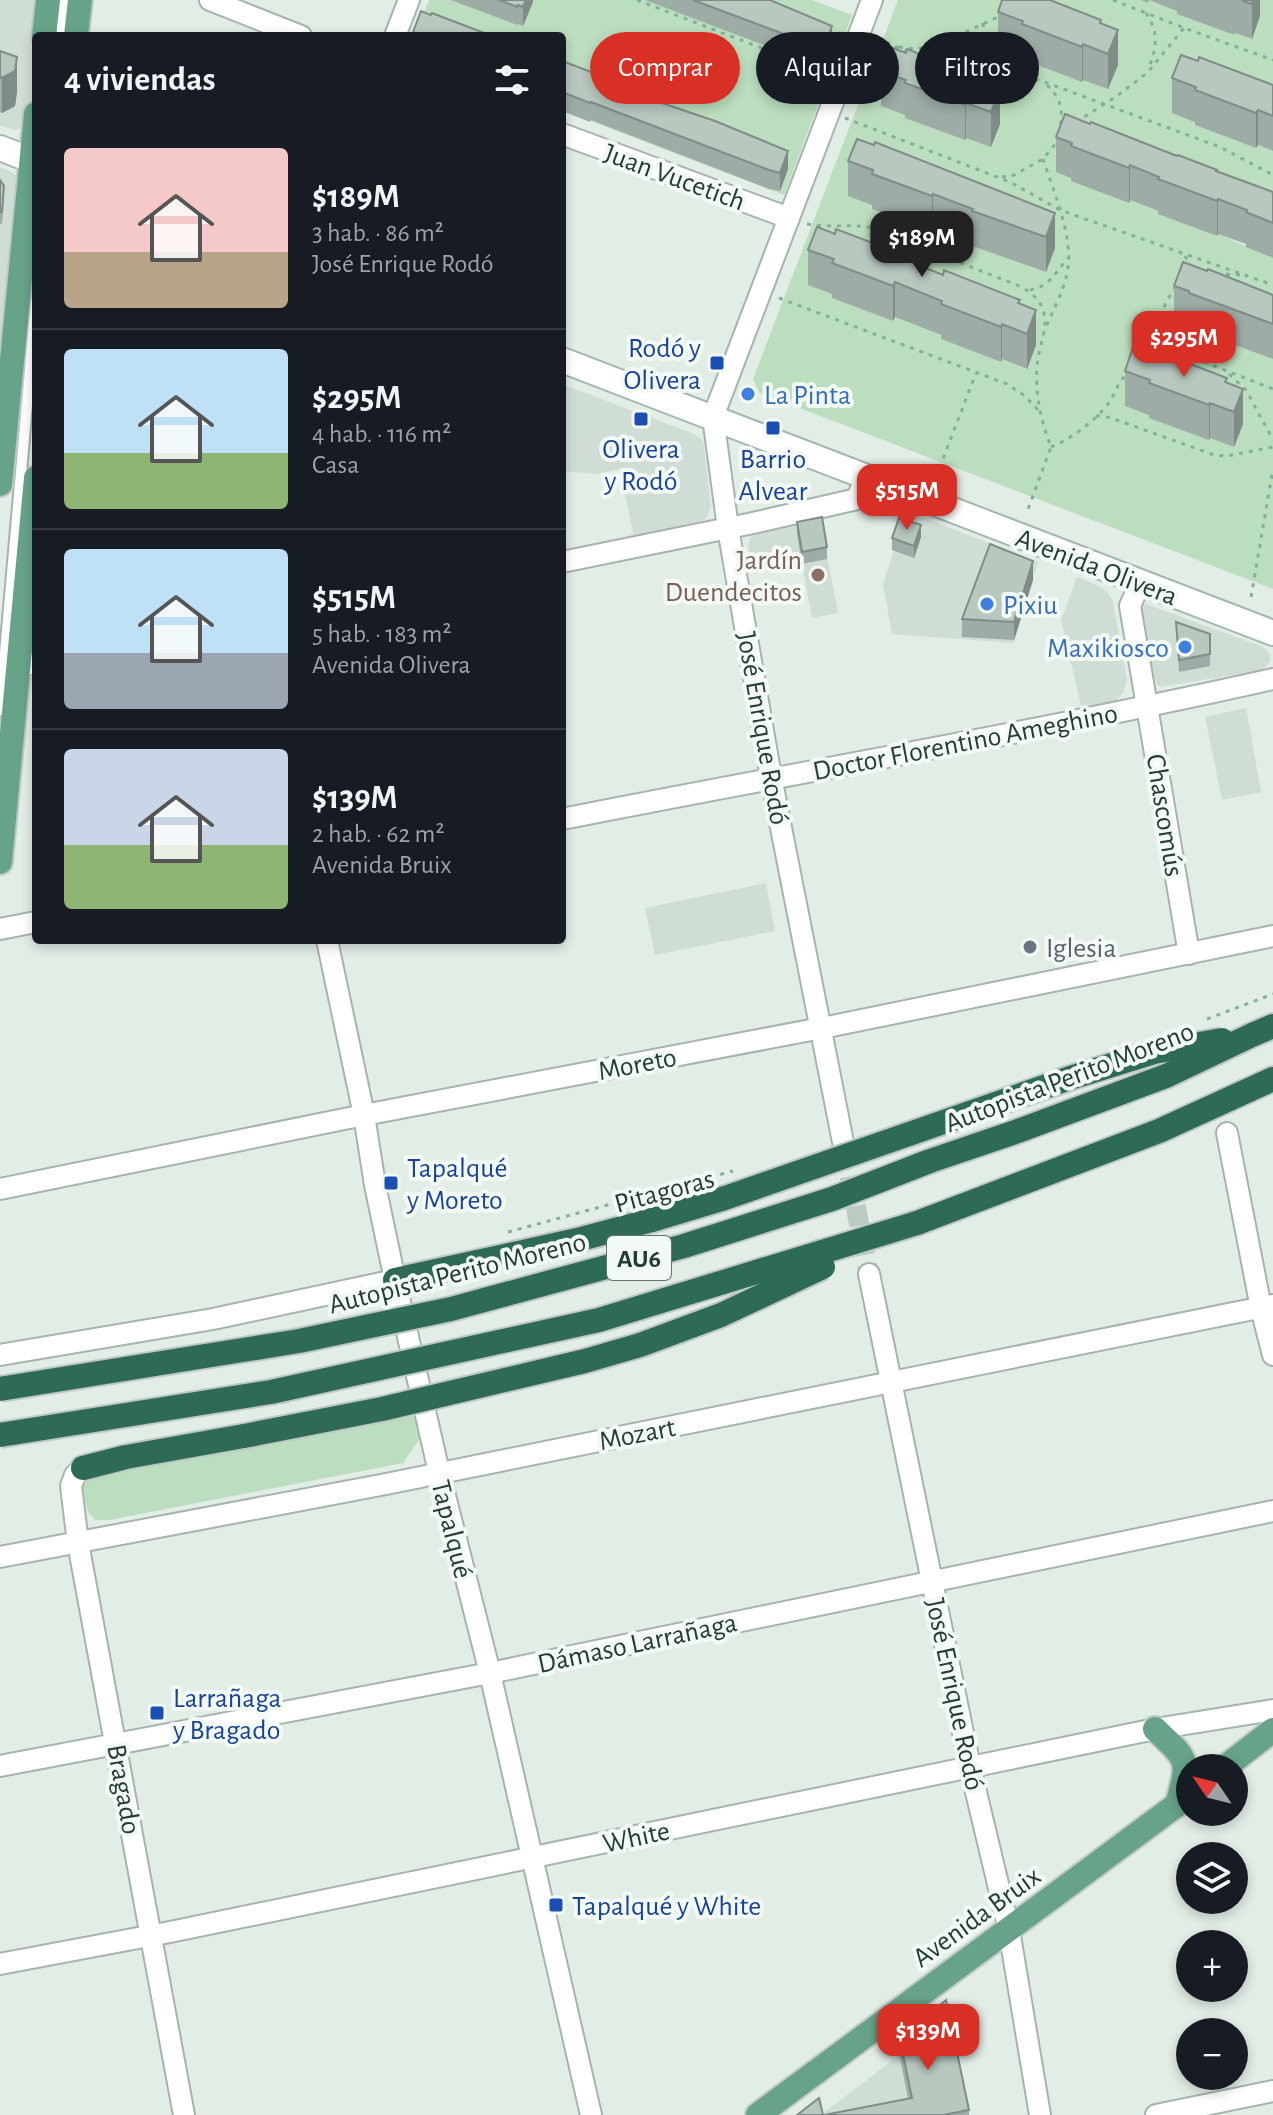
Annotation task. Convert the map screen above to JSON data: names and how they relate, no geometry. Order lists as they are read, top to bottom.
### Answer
{
  "streets": {
    "highway": ["Autopista Perito Moreno", "AU6"],
    "main road": ["Avenida Olivera", "Avenida Bruix"],
    "street": [
      "Juan Vucetich",
      "José Enrique Rodó",
      "Doctor Florentino Ameghino",
      "Chascomús",
      "Moreto",
      "Mozart",
      "Tapalqué",
      "Dámaso Larrañaga",
      "Bragado",
      "White"
    ],
    "path": ["Pitagoras"]
  },
  "crossings": [
    ["Juan Vucetich", "José Enrique Rodó"],
    ["Avenida Olivera", "José Enrique Rodó"],
    ["Avenida Olivera", "Chascomús"],
    ["José Enrique Rodó", "Doctor Florentino Ameghino"],
    ["José Enrique Rodó", "Moreto"],
    ["José Enrique Rodó", "Mozart"],
    ["José Enrique Rodó", "Dámaso Larrañaga"],
    ["José Enrique Rodó", "White"],
    ["José Enrique Rodó", "Avenida Bruix"],
    ["Doctor Florentino Ameghino", "Chascomús"],
    ["Chascomús", "Moreto"],
    ["Moreto", "Tapalqué"],
    ["Mozart", "Tapalqué"],
    ["Mozart", "Bragado"],
    ["Tapalqué", "Dámaso Larrañaga"],
    ["Tapalqué", "White"],
    ["Dámaso Larrañaga", "Bragado"],
    ["Bragado", "White"]
  ],
  "places": {
    "transit": [
      "Rodó y Olivera",
      "Olivera y Rodó",
      "Barrio Alvear",
      "Tapalqué y Moreto",
      "Larrañaga y Bragado",
      "Tapalqué y White"
    ],
    "other": [
      "La Pinta",
      "Jardín Duendecitos",
      "Pixiu",
      "Maxikiosco",
      "Iglesia"
    ]
  },
  "north": "top left",
  "page": {
    "chip": ["Comprar", "Alquilar", "Filtros"],
    "heading": "4 viviendas",
    "list": [
      {
        "name": "$189M",
        "note": "3 hab. · 86 m² · José Enrique Rodó"
      },
      {
        "name": "$295M",
        "note": "4 hab. · 116 m² · Casa"
      },
      {
        "name": "$515M",
        "note": "5 hab. · 183 m² · Avenida Olivera"
      },
      {
        "name": "$139M",
        "note": "2 hab. · 62 m² · Avenida Bruix"
      }
    ],
    "price": [
      "$189M",
      "$295M",
      "$515M",
      "$139M"
    ],
    "map_buttons": ["+", "−"]
  }
}
